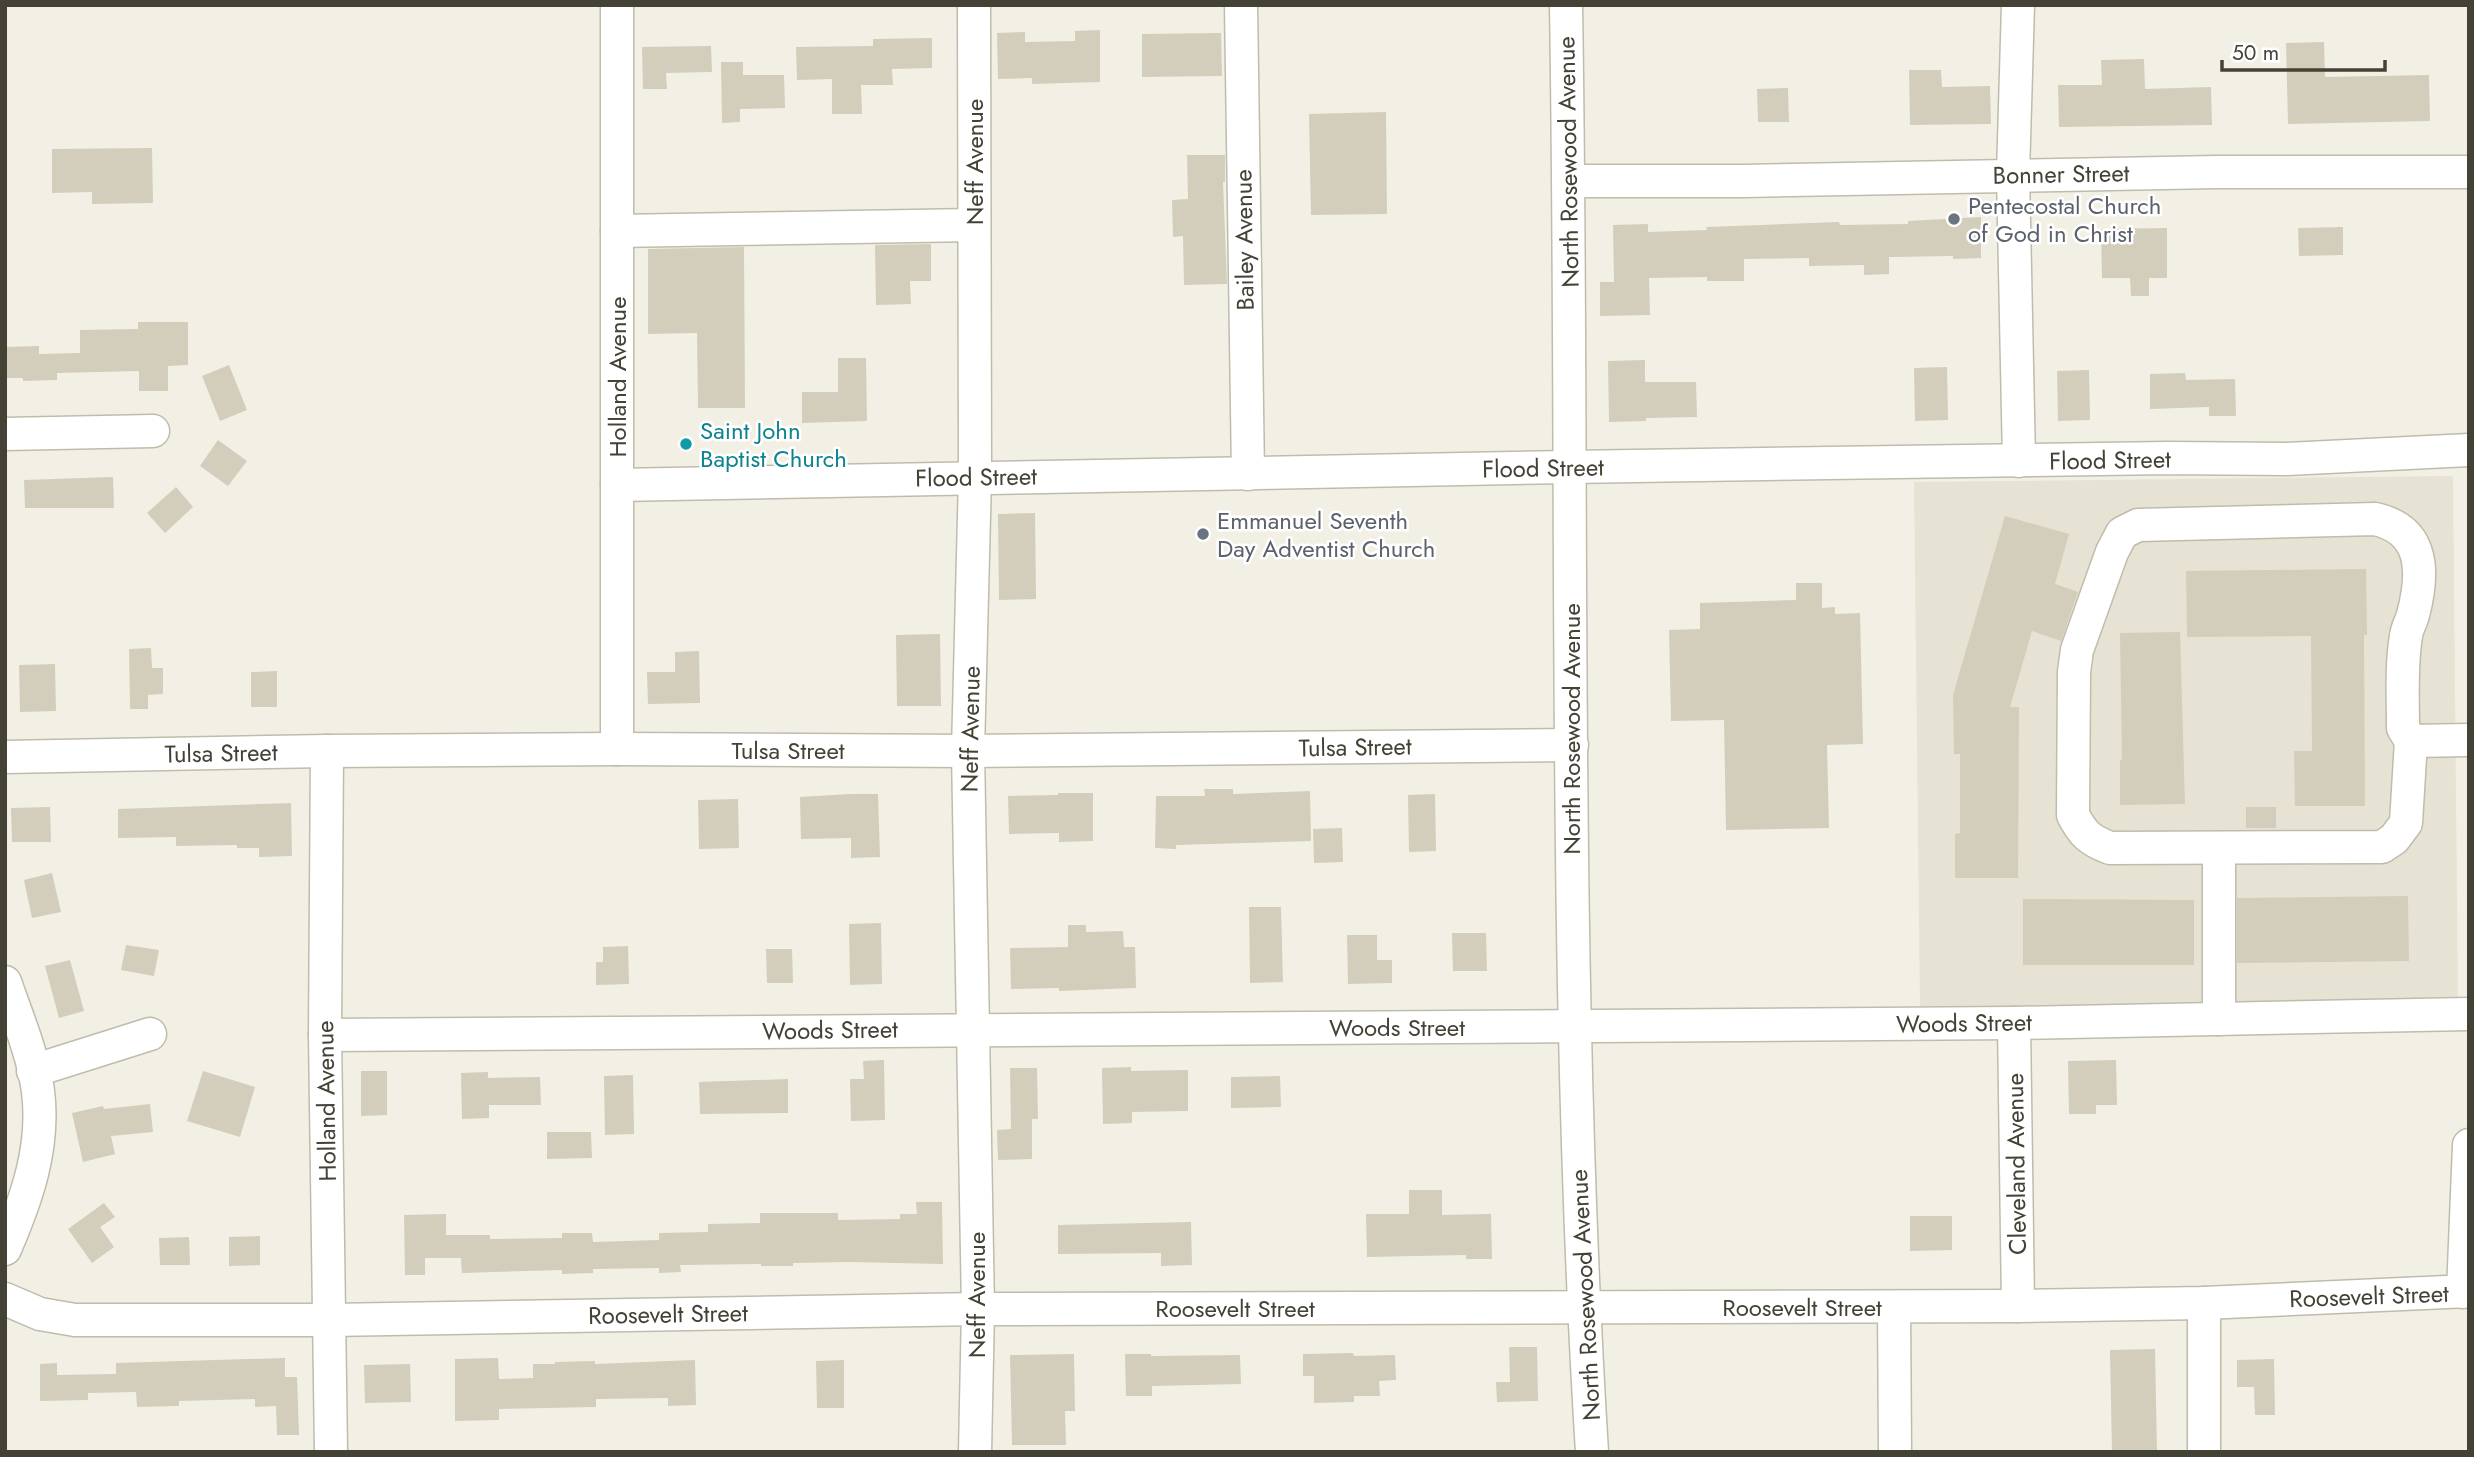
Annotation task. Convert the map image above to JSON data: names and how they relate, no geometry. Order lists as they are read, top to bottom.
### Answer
{
  "streets": {
    "street": [
      "Neff Avenue",
      "North Rosewood Avenue",
      "Bonner Street",
      "Bailey Avenue",
      "Holland Avenue",
      "Flood Street",
      "Tulsa Street",
      "Woods Street",
      "Cleveland Avenue",
      "Roosevelt Street"
    ]
  },
  "crossings": [
    ["Neff Avenue", "Flood Street"],
    ["Neff Avenue", "Tulsa Street"],
    ["Neff Avenue", "Woods Street"],
    ["Neff Avenue", "Roosevelt Street"],
    ["North Rosewood Avenue", "Bonner Street"],
    ["North Rosewood Avenue", "Flood Street"],
    ["North Rosewood Avenue", "Tulsa Street"],
    ["North Rosewood Avenue", "Woods Street"],
    ["North Rosewood Avenue", "Roosevelt Street"],
    ["Bailey Avenue", "Flood Street"],
    ["Holland Avenue", "Flood Street"],
    ["Holland Avenue", "Tulsa Street"],
    ["Holland Avenue", "Woods Street"],
    ["Holland Avenue", "Roosevelt Street"],
    ["Woods Street", "Cleveland Avenue"],
    ["Cleveland Avenue", "Roosevelt Street"]
  ],
  "places": ["Pentecostal Church of God in Christ", "Saint John Baptist Church", "Emmanuel Seventh Day Adventist Church"],
  "scale_bar": "50 m"
}
